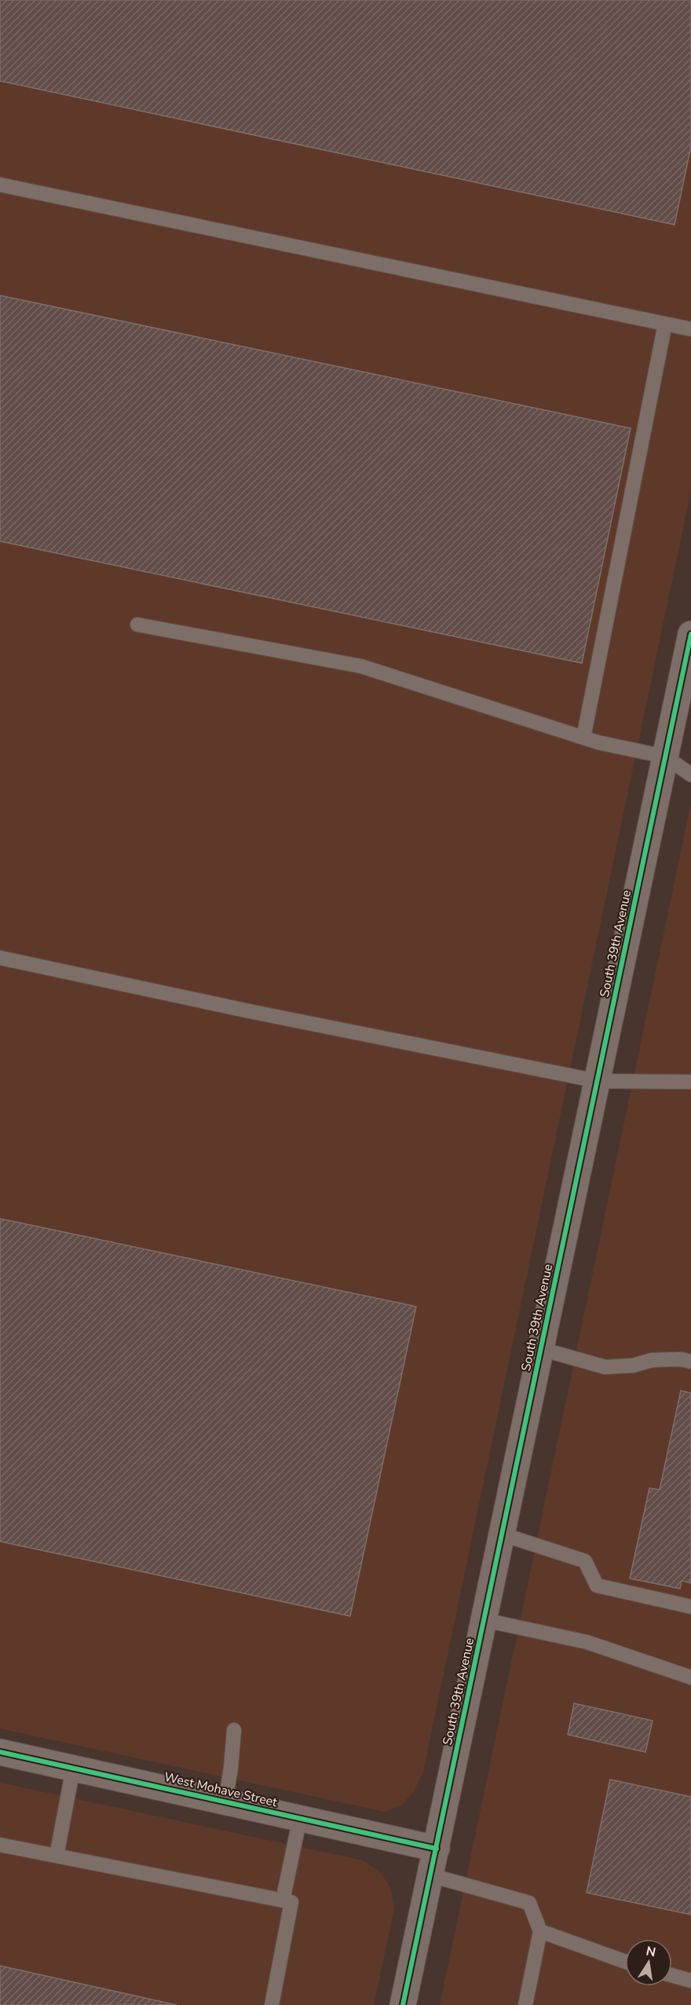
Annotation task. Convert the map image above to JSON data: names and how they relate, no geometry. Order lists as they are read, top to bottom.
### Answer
{
  "streets": {
    "street": ["South 39th Avenue", "West Mohave Street"]
  },
  "crossings": [
    ["South 39th Avenue", "West Mohave Street"]
  ],
  "north": "top"
}
